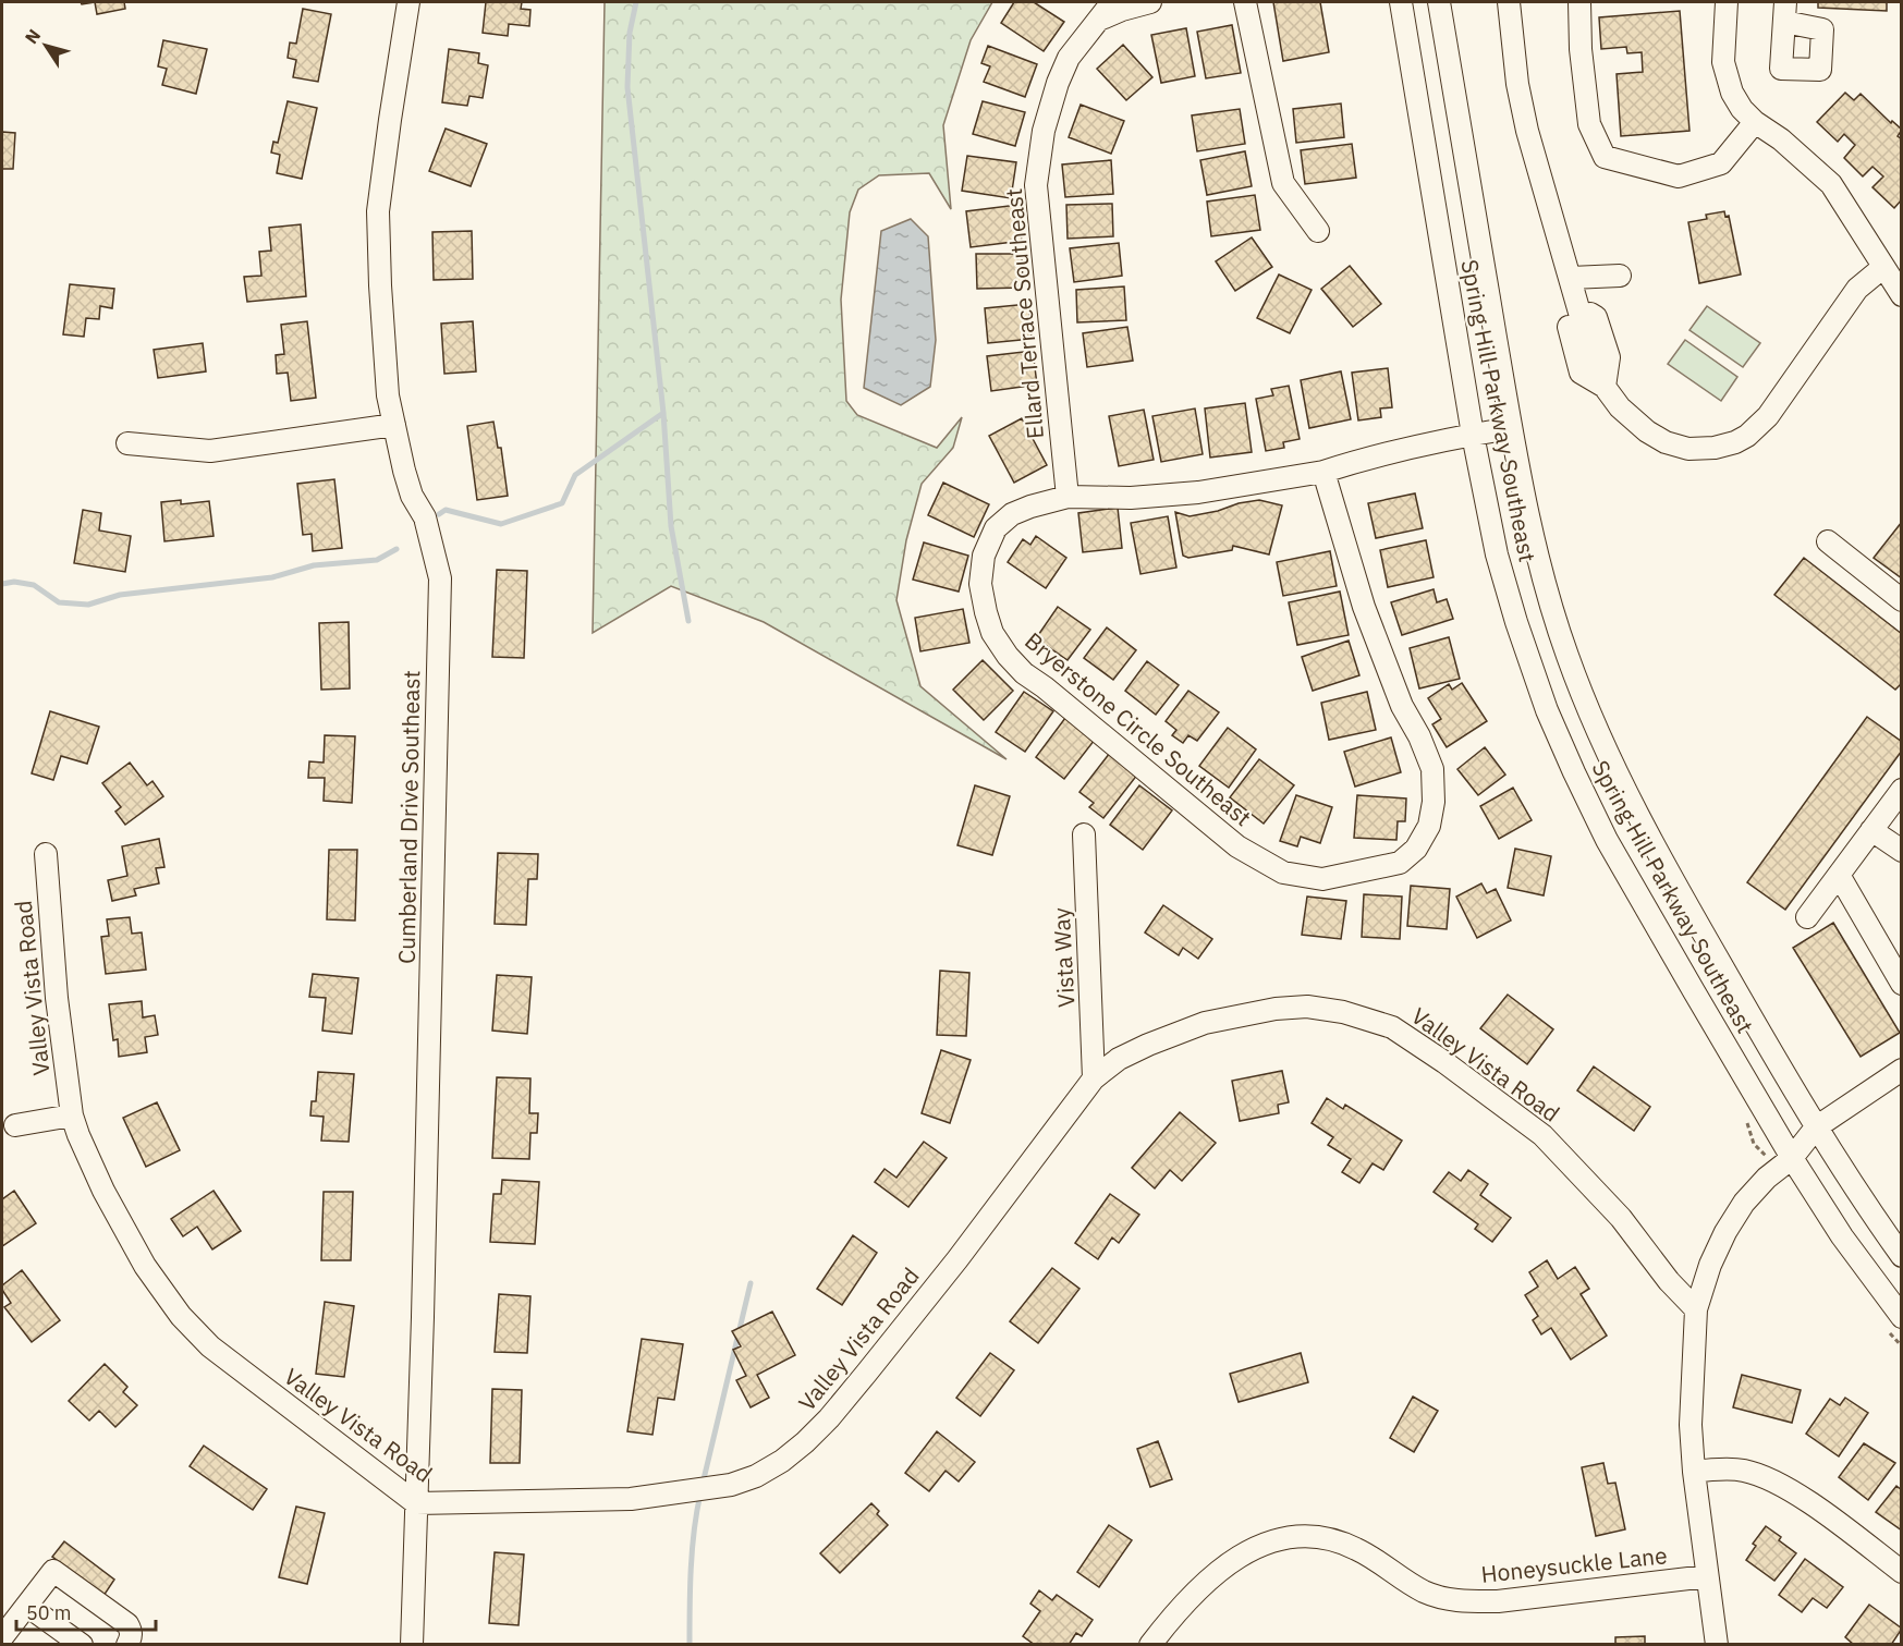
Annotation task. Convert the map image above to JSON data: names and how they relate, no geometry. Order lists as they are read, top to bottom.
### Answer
{
  "streets": {
    "street": [
      "Ellard Terrace Southeast",
      "Spring Hill Parkway Southeast",
      "Bryerstone Circle Southeast",
      "Cumberland Drive Southeast",
      "Vista Way",
      "Valley Vista Road",
      "Honeysuckle Lane"
    ]
  },
  "crossings": [
    ["Ellard Terrace Southeast", "Bryerstone Circle Southeast"],
    ["Cumberland Drive Southeast", "Valley Vista Road"],
    ["Vista Way", "Valley Vista Road"]
  ],
  "scale_bar": "50 m",
  "north": "top left"
}
